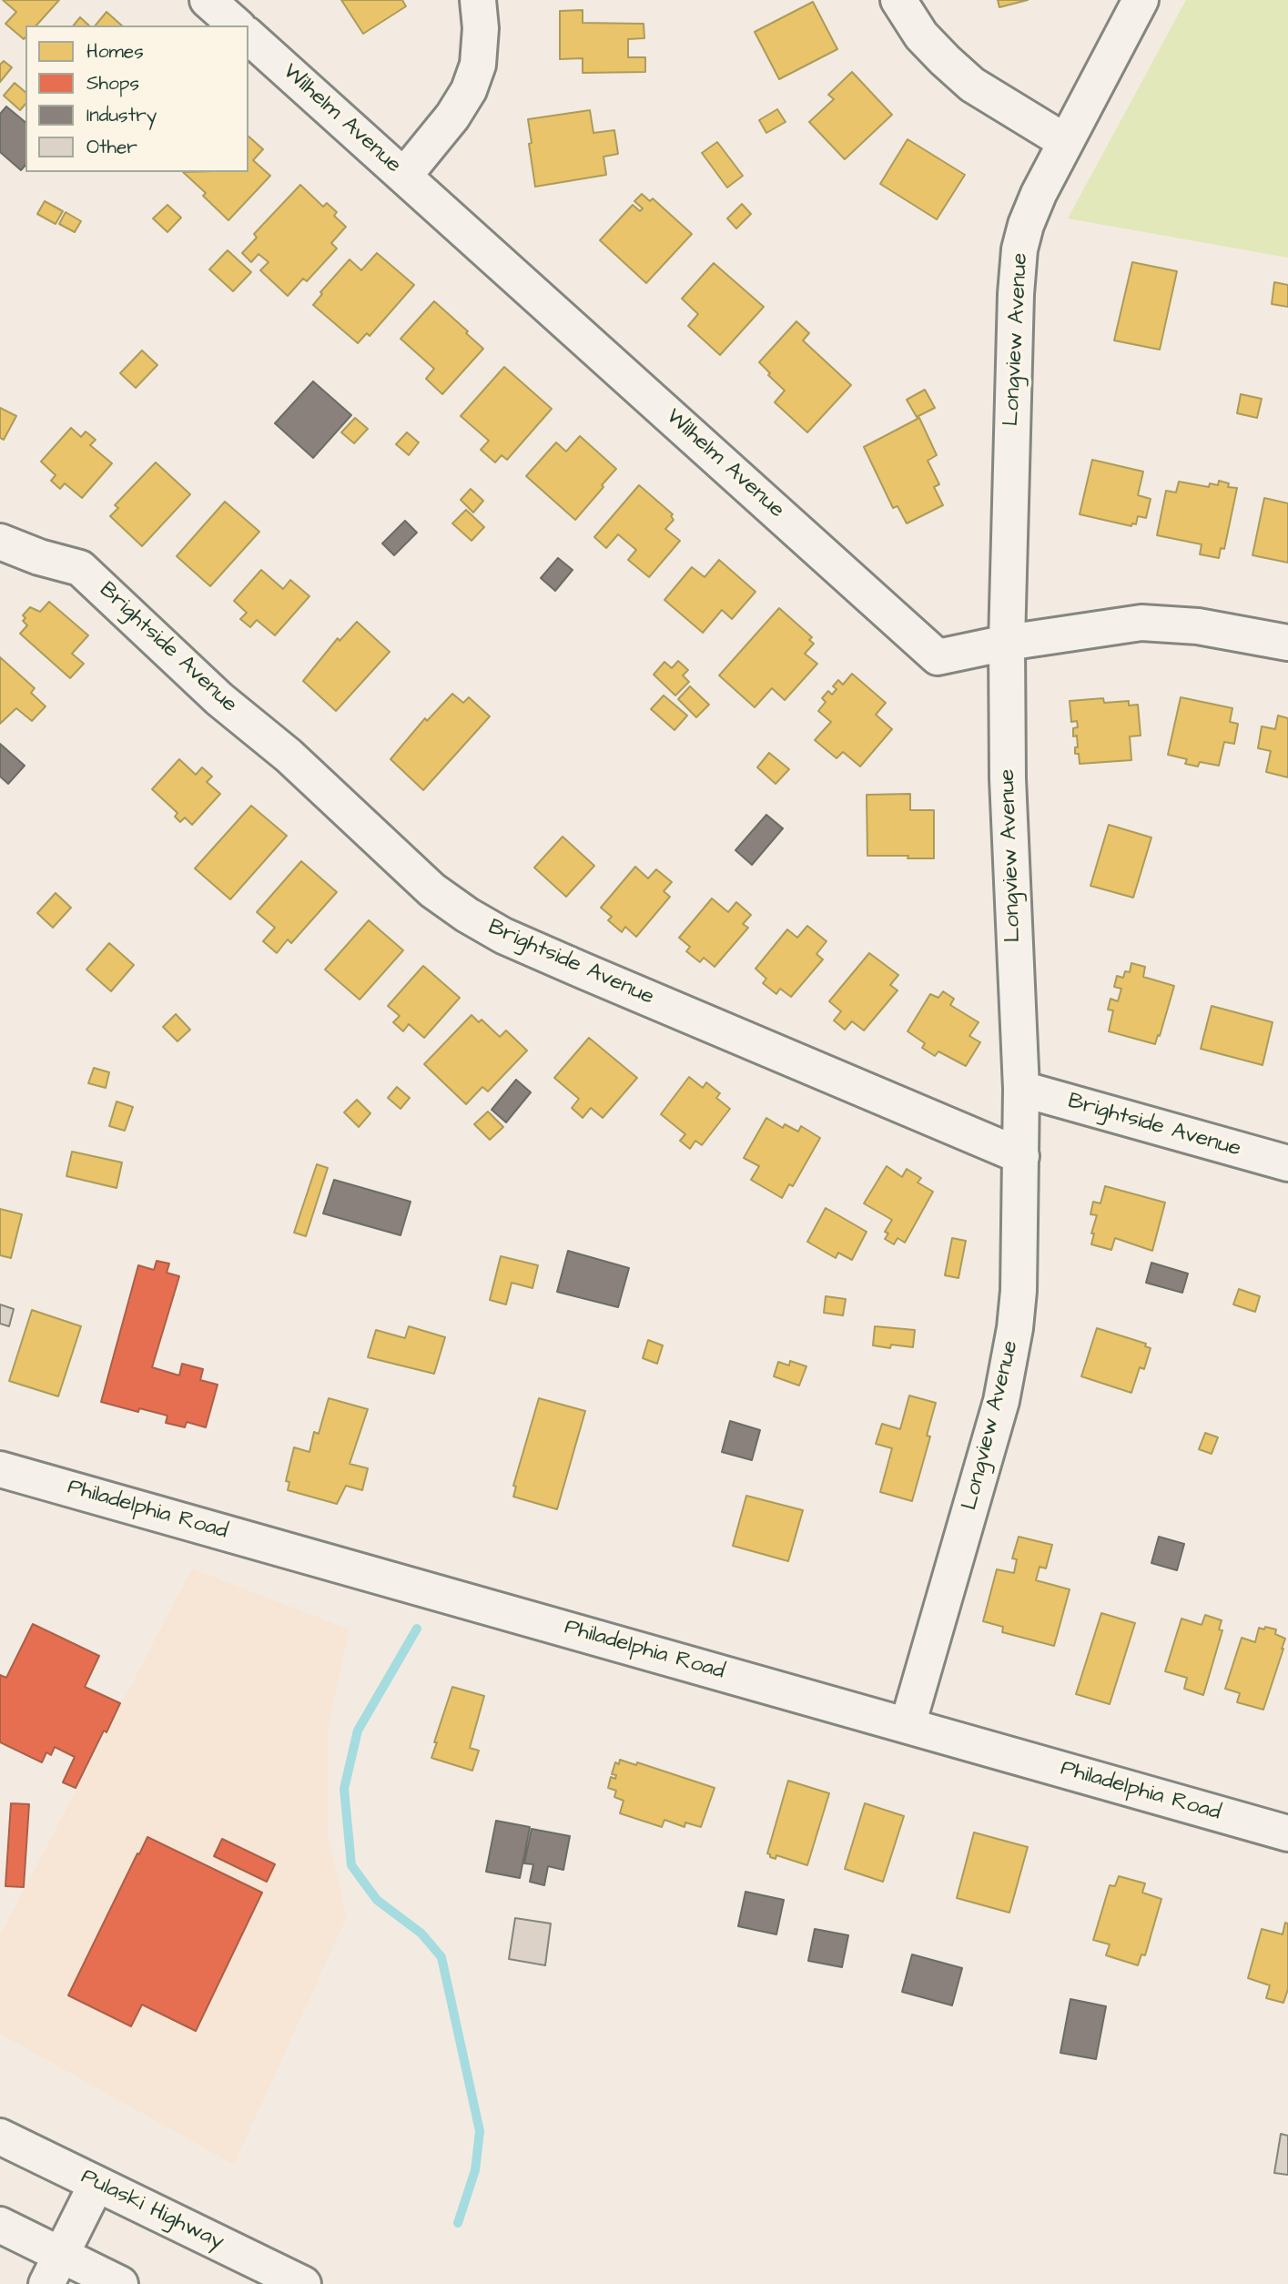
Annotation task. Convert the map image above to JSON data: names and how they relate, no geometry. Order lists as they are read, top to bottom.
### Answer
{
  "streets": {
    "main road": [
      "Wilhelm Avenue",
      "Longview Avenue",
      "Brightside Avenue",
      "Philadelphia Road",
      "Pulaski Highway"
    ]
  },
  "crossings": [
    ["Wilhelm Avenue", "Longview Avenue"],
    ["Longview Avenue", "Brightside Avenue"],
    ["Longview Avenue", "Philadelphia Road"]
  ],
  "legend": [
    "Homes",
    "Shops",
    "Industry",
    "Other"
  ]
}
